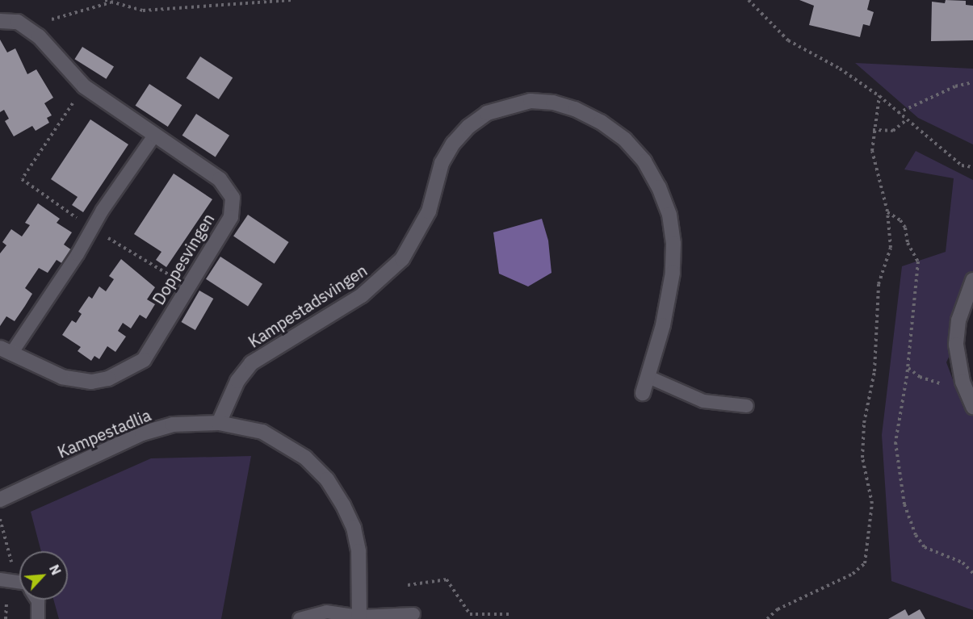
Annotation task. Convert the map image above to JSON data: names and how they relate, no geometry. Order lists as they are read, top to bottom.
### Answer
{
  "streets": {
    "street": ["Doppesvingen", "Kampestadsvingen", "Kampestadlia"]
  },
  "crossings": [
    ["Kampestadsvingen", "Kampestadlia"]
  ],
  "north": "top right"
}
